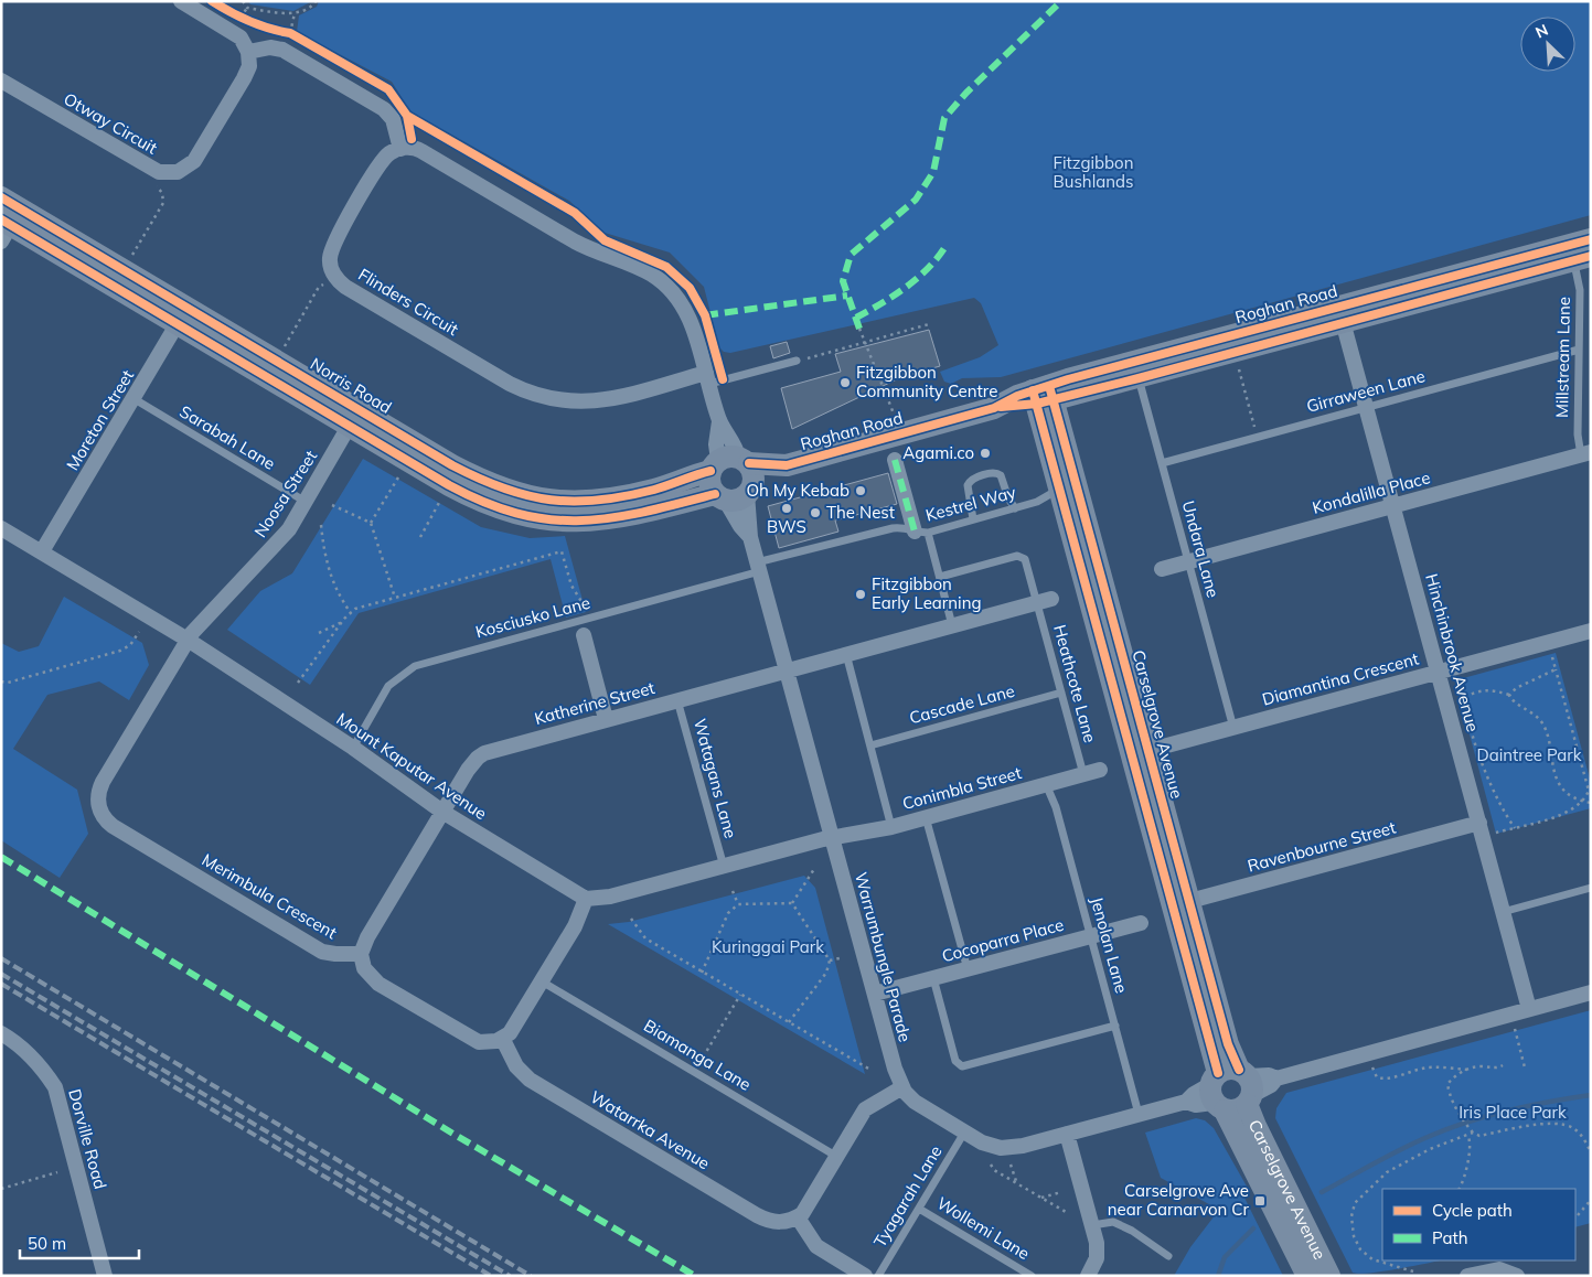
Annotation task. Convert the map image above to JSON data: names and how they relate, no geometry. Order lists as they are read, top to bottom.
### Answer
{
  "streets": {
    "main road": ["Roghan Road", "Norris Road", "Carselgrove Avenue"],
    "street": [
      "Otway Circuit",
      "Flinders Circuit",
      "Moreton Street",
      "Kondalilla Place",
      "Noosa Street",
      "Hinchinbrook Avenue",
      "Diamantina Crescent",
      "Katherine Street",
      "Mount Kaputar Avenue",
      "Conimbla Street",
      "Ravenbourne Street",
      "Merimbula Crescent",
      "Cocoparra Place",
      "Warrumbungle Parade",
      "Watarrka Avenue",
      "Dorville Road"
    ],
    "lane": [
      "Millstream Lane",
      "Girraween Lane",
      "Sarabah Lane",
      "Kestrel Way",
      "Undara Lane",
      "Kosciusko Lane",
      "Heathcote Lane",
      "Cascade Lane",
      "Watagans Lane",
      "Jenolan Lane",
      "Biamanga Lane",
      "Tyagarah Lane",
      "Wollemi Lane"
    ]
  },
  "crossings": [
    ["Roghan Road", "Millstream Lane"],
    ["Roghan Road", "Norris Road"],
    ["Roghan Road", "Undara Lane"],
    ["Roghan Road", "Hinchinbrook Avenue"],
    ["Roghan Road", "Carselgrove Avenue"],
    ["Roghan Road", "Warrumbungle Parade"],
    ["Millstream Lane", "Girraween Lane"],
    ["Millstream Lane", "Kondalilla Place"],
    ["Norris Road", "Moreton Street"],
    ["Norris Road", "Noosa Street"],
    ["Norris Road", "Warrumbungle Parade"],
    ["Girraween Lane", "Undara Lane"],
    ["Girraween Lane", "Hinchinbrook Avenue"],
    ["Moreton Street", "Sarabah Lane"],
    ["Moreton Street", "Mount Kaputar Avenue"],
    ["Sarabah Lane", "Noosa Street"],
    ["Kondalilla Place", "Undara Lane"],
    ["Kondalilla Place", "Hinchinbrook Avenue"],
    ["Noosa Street", "Mount Kaputar Avenue"],
    ["Noosa Street", "Merimbula Crescent"],
    ["Kestrel Way", "Kosciusko Lane"],
    ["Kestrel Way", "Carselgrove Avenue"],
    ["Kestrel Way", "Warrumbungle Parade"],
    ["Undara Lane", "Diamantina Crescent"],
    ["Kosciusko Lane", "Mount Kaputar Avenue"],
    ["Kosciusko Lane", "Warrumbungle Parade"],
    ["Hinchinbrook Avenue", "Diamantina Crescent"],
    ["Hinchinbrook Avenue", "Ravenbourne Street"],
    ["Diamantina Crescent", "Carselgrove Avenue"],
    ["Heathcote Lane", "Katherine Street"],
    ["Heathcote Lane", "Cascade Lane"],
    ["Heathcote Lane", "Conimbla Street"],
    ["Katherine Street", "Mount Kaputar Avenue"],
    ["Katherine Street", "Watagans Lane"],
    ["Katherine Street", "Merimbula Crescent"],
    ["Katherine Street", "Warrumbungle Parade"],
    ["Carselgrove Avenue", "Ravenbourne Street"],
    ["Carselgrove Avenue", "Warrumbungle Parade"],
    ["Mount Kaputar Avenue", "Merimbula Crescent"],
    ["Conimbla Street", "Jenolan Lane"],
    ["Conimbla Street", "Warrumbungle Parade"],
    ["Cocoparra Place", "Jenolan Lane"],
    ["Cocoparra Place", "Warrumbungle Parade"],
    ["Jenolan Lane", "Warrumbungle Parade"],
    ["Warrumbungle Parade", "Tyagarah Lane"],
    ["Tyagarah Lane", "Wollemi Lane"]
  ],
  "parks": [
    "Fitzgibbon Bushlands",
    "Daintree Park",
    "Kuringgai Park",
    "Iris Place Park"
  ],
  "places": {
    "other": [
      "Fitzgibbon Community Centre",
      "Agami.co",
      "Oh My Kebab",
      "BWS",
      "The Nest",
      "Fitzgibbon Early Learning"
    ],
    "transit": ["Carselgrove Ave near Carnarvon Cr"]
  },
  "legend": ["Cycle path", "Path"],
  "scale_bar": "50 m",
  "north": "top left"
}
